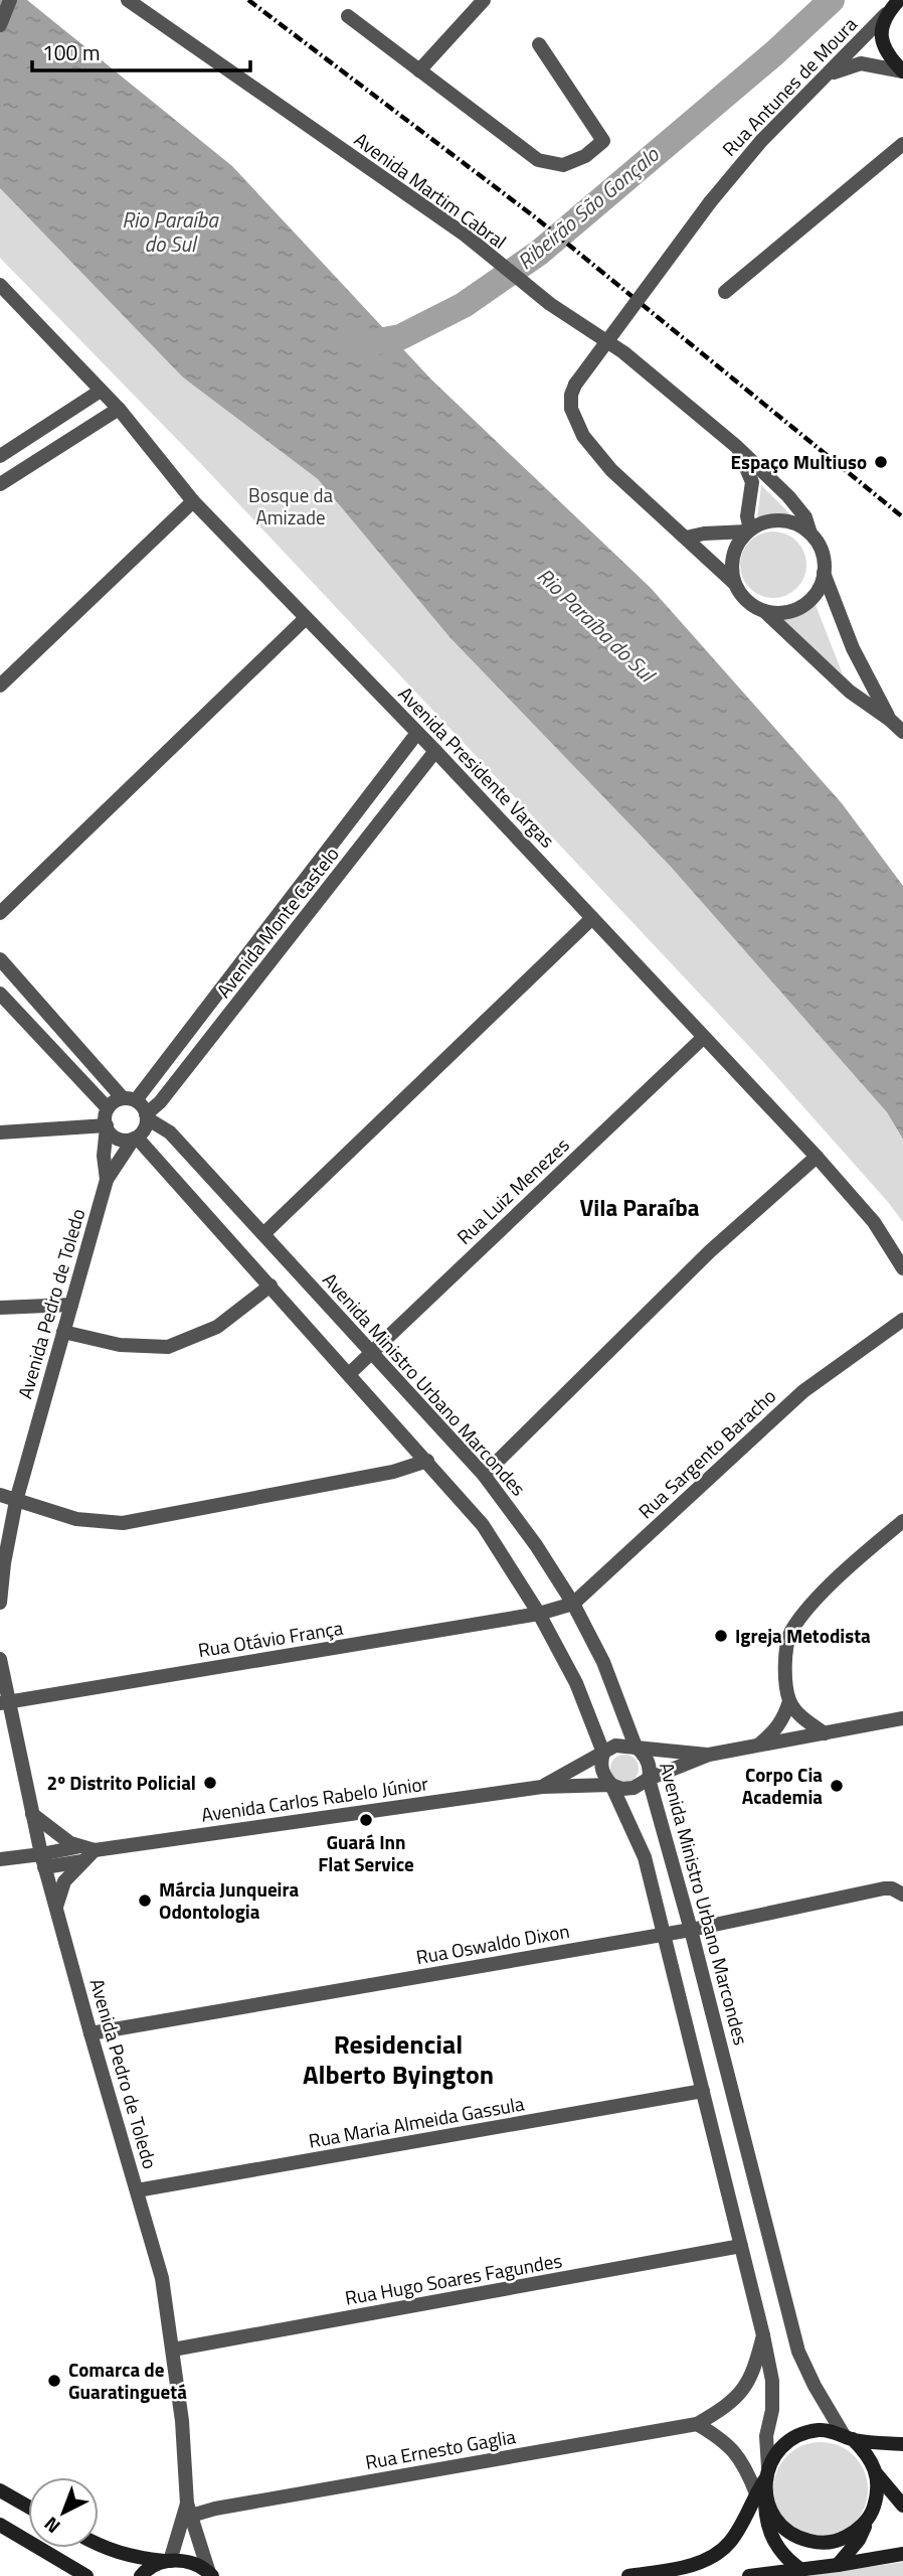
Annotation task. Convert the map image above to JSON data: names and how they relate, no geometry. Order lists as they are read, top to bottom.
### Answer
{
  "streets": {
    "main road": ["Rua Antunes de Moura"],
    "street": [
      "Avenida Martim Cabral",
      "Avenida Presidente Vargas",
      "Avenida Monte Castelo",
      "Rua Luiz Menezes",
      "Avenida Pedro de Toledo",
      "Avenida Ministro Urbano Marcondes",
      "Rua Sargento Baracho",
      "Rua Otávio França",
      "Avenida Carlos Rabelo Júnior",
      "Rua Oswaldo Dixon",
      "Rua Maria Almeida Gassula",
      "Rua Hugo Soares Fagundes",
      "Rua Ernesto Gaglia"
    ]
  },
  "crossings": [
    ["Avenida Presidente Vargas", "Avenida Monte Castelo"],
    ["Avenida Presidente Vargas", "Rua Luiz Menezes"],
    ["Avenida Monte Castelo", "Avenida Ministro Urbano Marcondes"],
    ["Rua Luiz Menezes", "Avenida Ministro Urbano Marcondes"],
    ["Avenida Pedro de Toledo", "Rua Otávio França"],
    ["Avenida Pedro de Toledo", "Avenida Carlos Rabelo Júnior"],
    ["Avenida Pedro de Toledo", "Rua Oswaldo Dixon"],
    ["Avenida Pedro de Toledo", "Rua Maria Almeida Gassula"],
    ["Avenida Pedro de Toledo", "Rua Hugo Soares Fagundes"],
    ["Avenida Pedro de Toledo", "Rua Ernesto Gaglia"],
    ["Avenida Ministro Urbano Marcondes", "Rua Sargento Baracho"],
    ["Avenida Ministro Urbano Marcondes", "Avenida Carlos Rabelo Júnior"],
    ["Avenida Ministro Urbano Marcondes", "Rua Oswaldo Dixon"],
    ["Rua Sargento Baracho", "Rua Otávio França"]
  ],
  "districts": ["Vila Paraíba", "Residencial Alberto Byington"],
  "water": ["Ribeirão São Gonçalo", "Rio Paraíba do Sul"],
  "parks": ["Bosque da Amizade"],
  "places": [
    "Espaço Multiuso",
    "Igreja Metodista",
    "2º Distrito Policial",
    "Corpo Cia Academia",
    "Guará Inn Flat Service",
    "Márcia Junqueira Odontologia",
    "Comarca de Guaratinguetá"
  ],
  "scale_bar": "100 m",
  "north": "bottom left"
}
